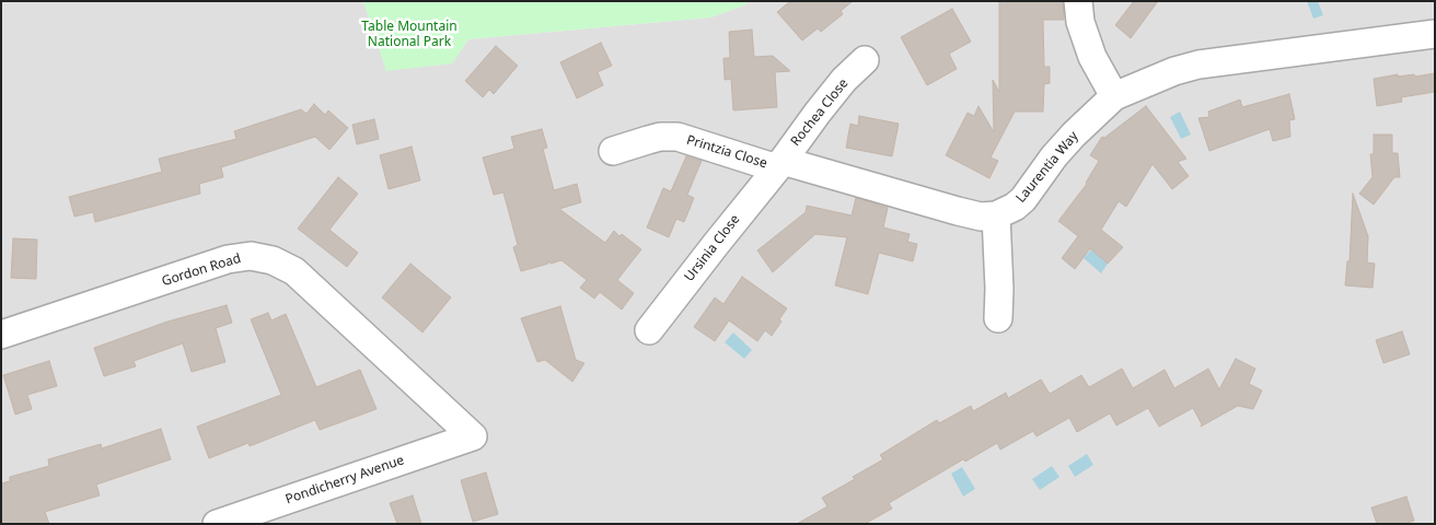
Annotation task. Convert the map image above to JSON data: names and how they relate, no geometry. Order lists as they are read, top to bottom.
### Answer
{
  "streets": {
    "street": [
      "Rochea Close",
      "Printzia Close",
      "Laurentia Way",
      "Ursinia Close",
      "Gordon Road",
      "Pondicherry Avenue"
    ]
  },
  "crossings": [
    ["Rochea Close", "Printzia Close"],
    ["Rochea Close", "Ursinia Close"],
    ["Printzia Close", "Ursinia Close"],
    ["Gordon Road", "Pondicherry Avenue"]
  ],
  "parks": ["Table Mountain National Park"]
}
